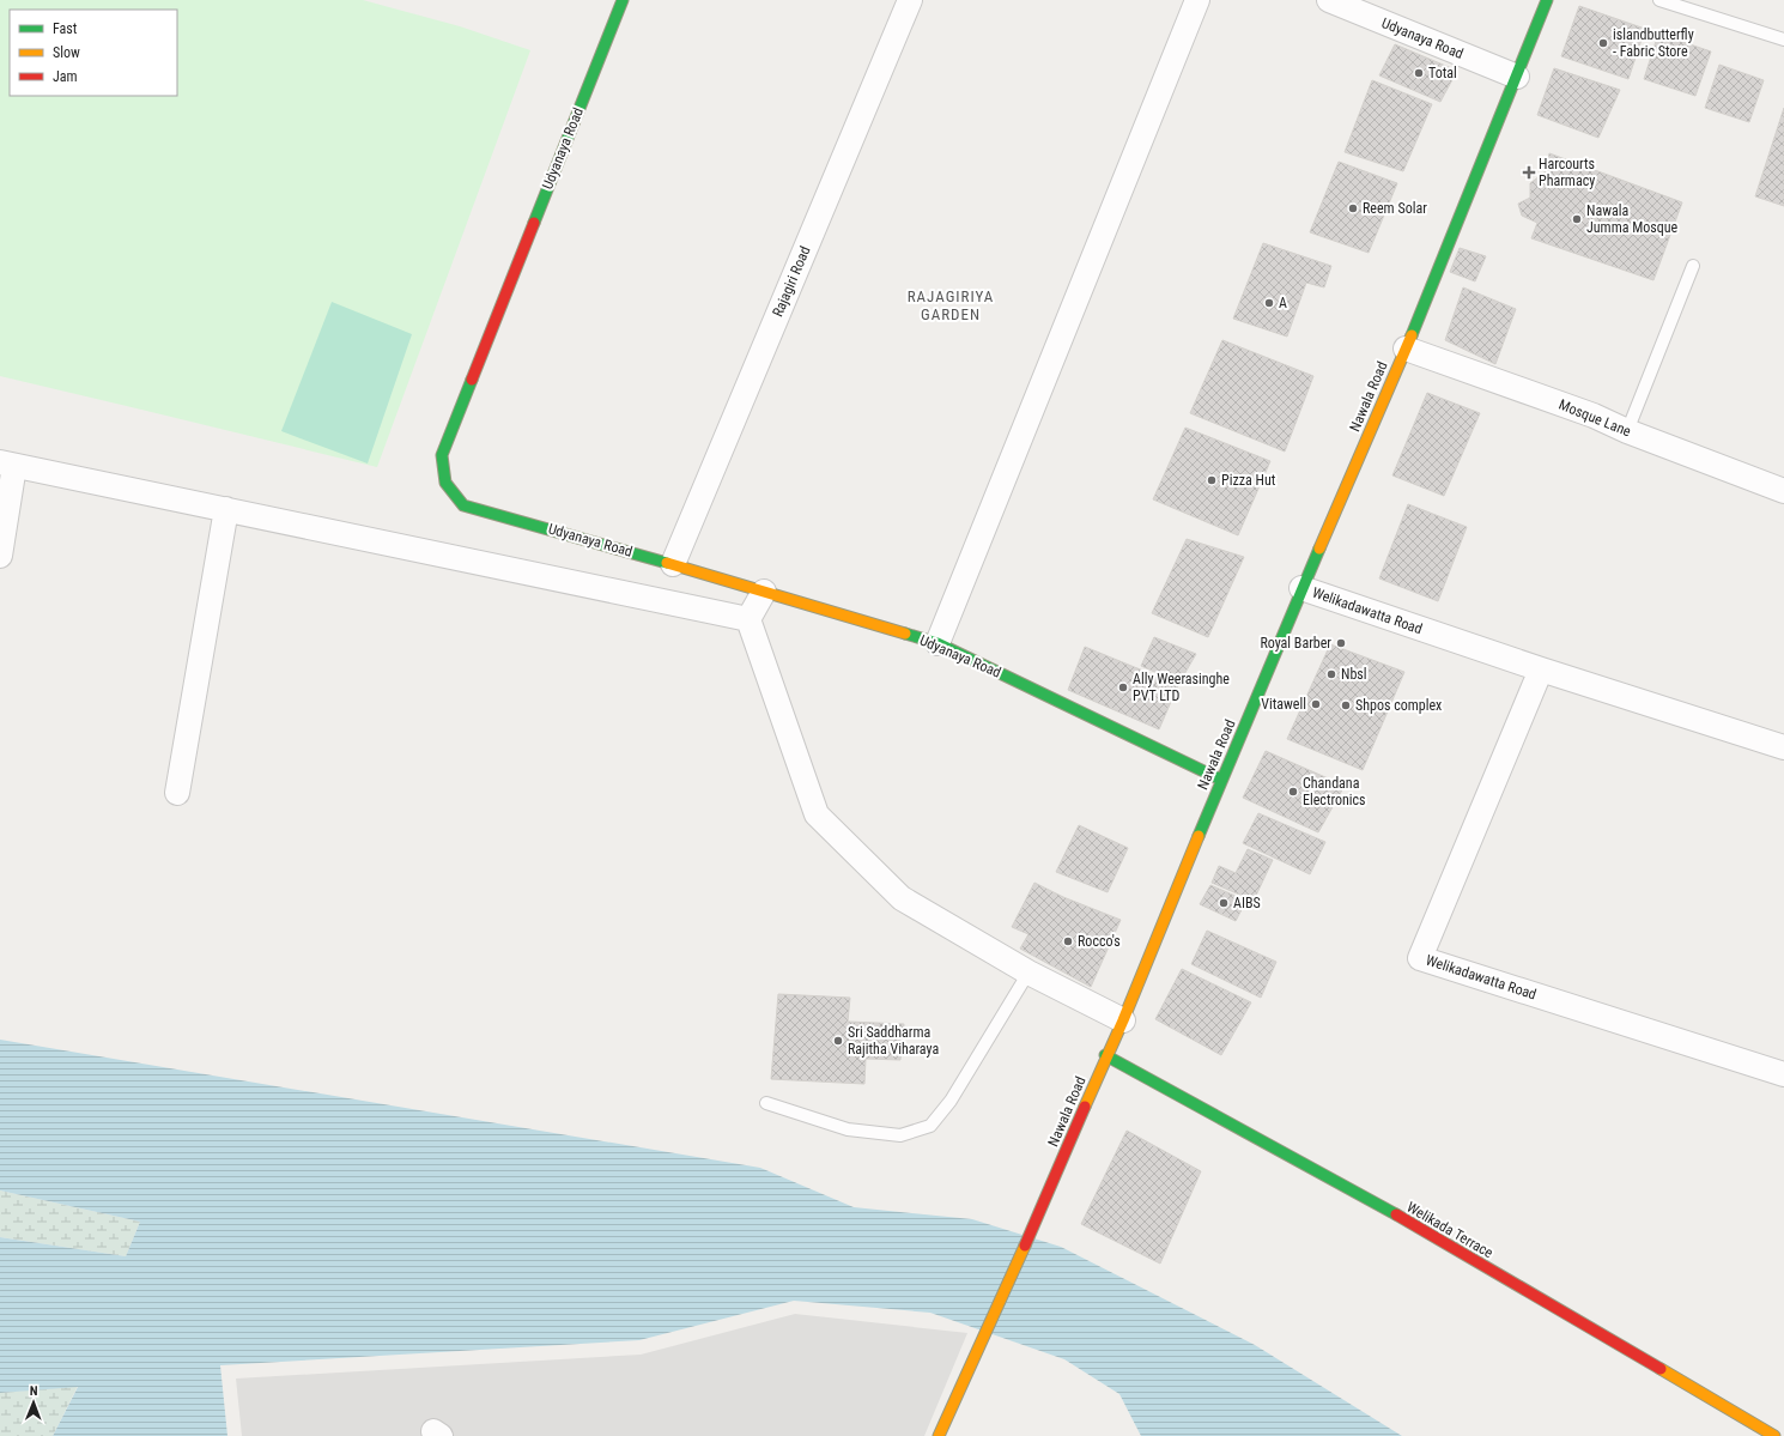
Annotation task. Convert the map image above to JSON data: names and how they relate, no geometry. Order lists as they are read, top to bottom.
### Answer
{
  "streets": {
    "street": [
      "Udyanaya Road",
      "Rajagiri Road",
      "Nawala Road",
      "Mosque Lane",
      "Welikadawatta Road",
      "Welikada Terrace"
    ]
  },
  "crossings": [
    ["Udyanaya Road", "Rajagiri Road"],
    ["Udyanaya Road", "Nawala Road"],
    ["Nawala Road", "Mosque Lane"],
    ["Nawala Road", "Welikadawatta Road"],
    ["Nawala Road", "Welikada Terrace"]
  ],
  "districts": ["RAJAGIRIYA GARDEN"],
  "places": {
    "other": [
      "islandbutterfly - Fabric Store",
      "Total",
      "Reem Solar",
      "Nawala Jumma Mosque",
      "A",
      "Pizza Hut",
      "Royal Barber",
      "Nbsl",
      "Ally Weerasinghe PVT LTD",
      "Vitawell",
      "Shpos complex",
      "Chandana Electronics",
      "AIBS",
      "Rocco's",
      "Sri Saddharma Rajitha Viharaya"
    ],
    "health": ["Harcourts Pharmacy"]
  },
  "legend": ["Fast", "Slow", "Jam"],
  "north": "top"
}
